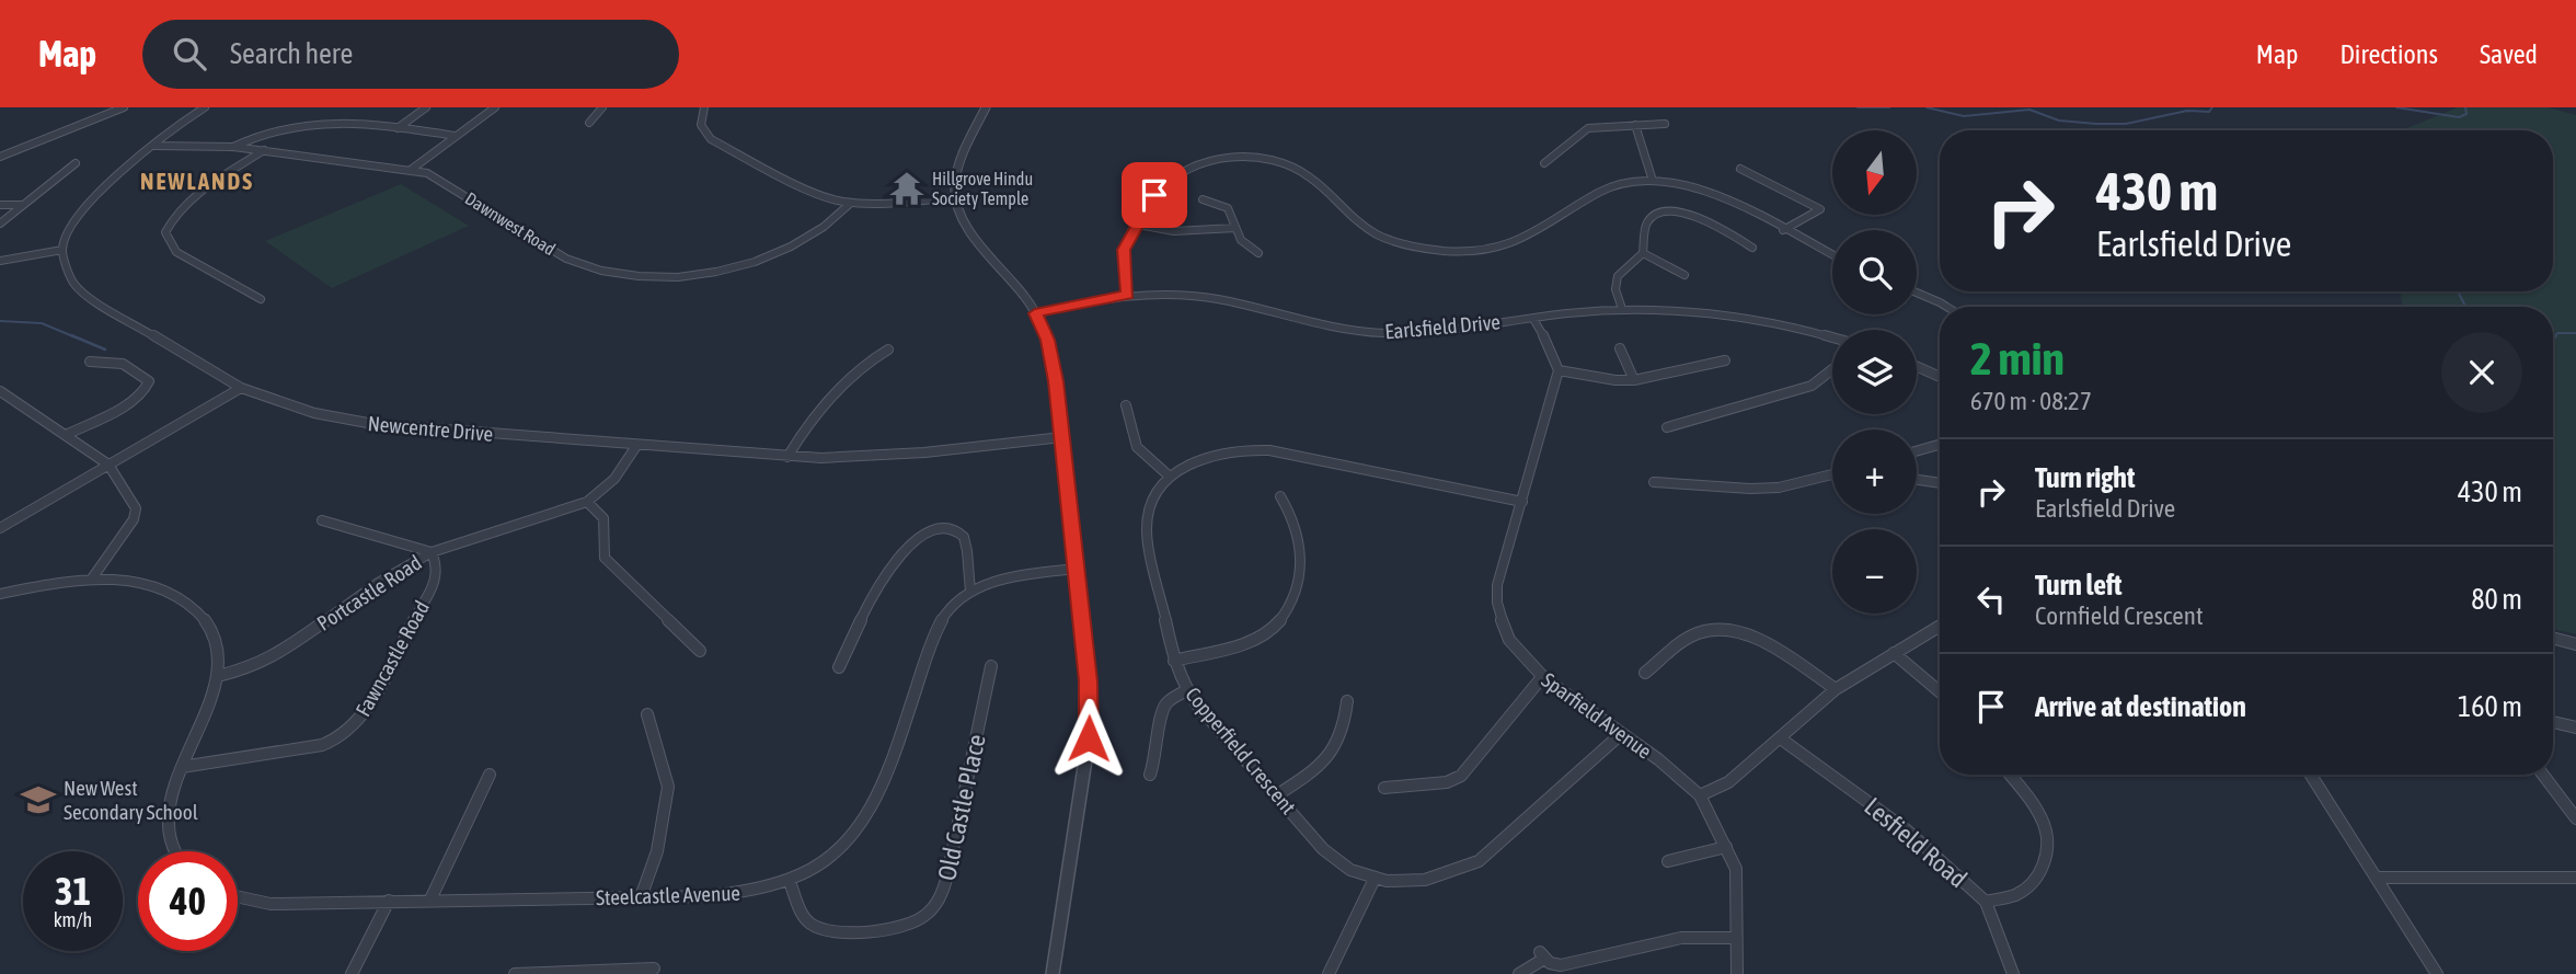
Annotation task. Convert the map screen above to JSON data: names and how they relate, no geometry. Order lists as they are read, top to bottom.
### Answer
{
  "streets": {
    "street": [
      "Dawnwest Road",
      "Earlsfield Drive",
      "Newcentre Drive",
      "Portcastle Road",
      "Fawncastle Road",
      "Sparfield Avenue",
      "Copperfield Crescent",
      "Old Castle Place",
      "Lesfield Road",
      "Steelcastle Avenue"
    ]
  },
  "crossings": [
    ["Newcentre Drive", "Portcastle Road"],
    ["Portcastle Road", "Fawncastle Road"],
    ["Sparfield Avenue", "Copperfield Crescent"],
    ["Old Castle Place", "Steelcastle Avenue"]
  ],
  "districts": ["NEWLANDS"],
  "places": {
    "temple": ["Hillgrove Hindu Society Temple"],
    "school or university": ["New West Secondary School"]
  },
  "north": "bottom",
  "page": {
    "header": "Map",
    "search": "Search here",
    "nav": ["Map", "Directions", "Saved"],
    "map_buttons": ["+", "−"],
    "turn": ["430 m", "Earlsfield Drive"],
    "heading": ["2 min", "670 m · 08:27"],
    "list": [
      {
        "name": "Turn right",
        "note": "Earlsfield Drive",
        "value": "430 m"
      },
      {
        "name": "Turn left",
        "note": "Cornfield Crescent",
        "value": "80 m"
      },
      {
        "name": "Arrive at destination",
        "value": "160 m"
      }
    ],
    "speed": "31 km/h",
    "limit": "40"
  }
}
